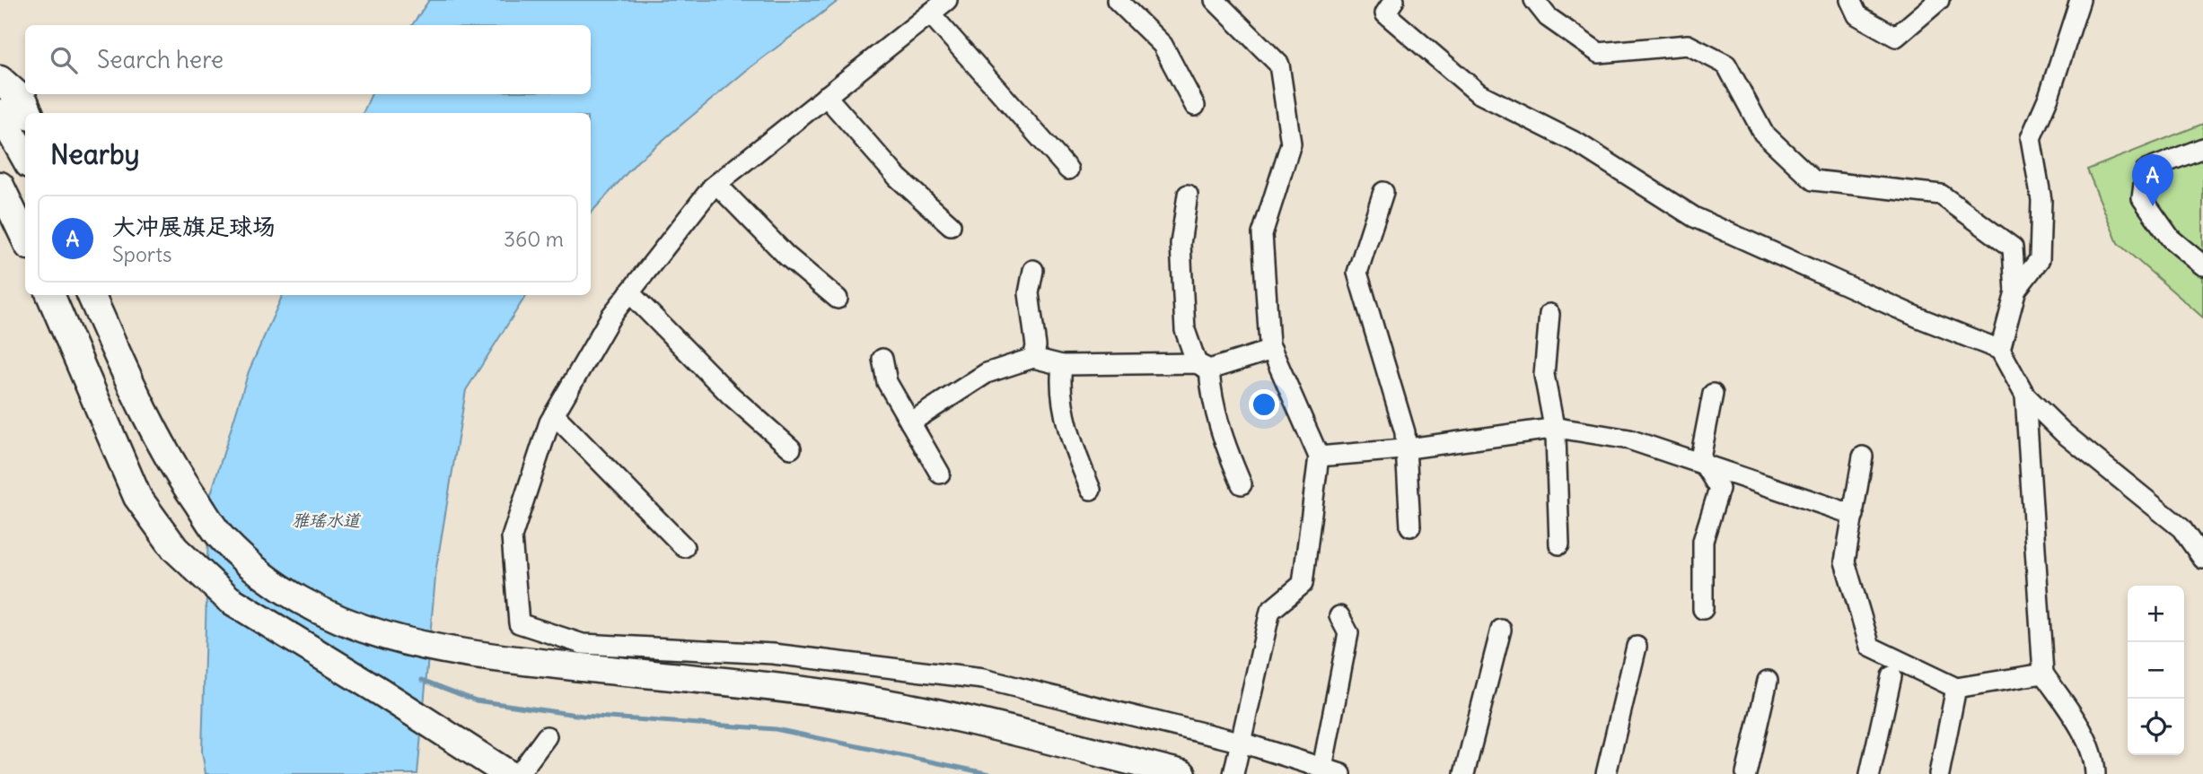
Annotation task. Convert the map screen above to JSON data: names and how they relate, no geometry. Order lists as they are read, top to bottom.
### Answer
{
  "water": ["雅瑶水道"],
  "page": {
    "search": "Search here",
    "heading": "Nearby",
    "pins": "A",
    "list": [
      {
        "mark": "A",
        "name": "大冲展旗足球场",
        "note": "Sports",
        "value": "360 m"
      }
    ],
    "map_buttons": ["+", "−"]
  }
}
